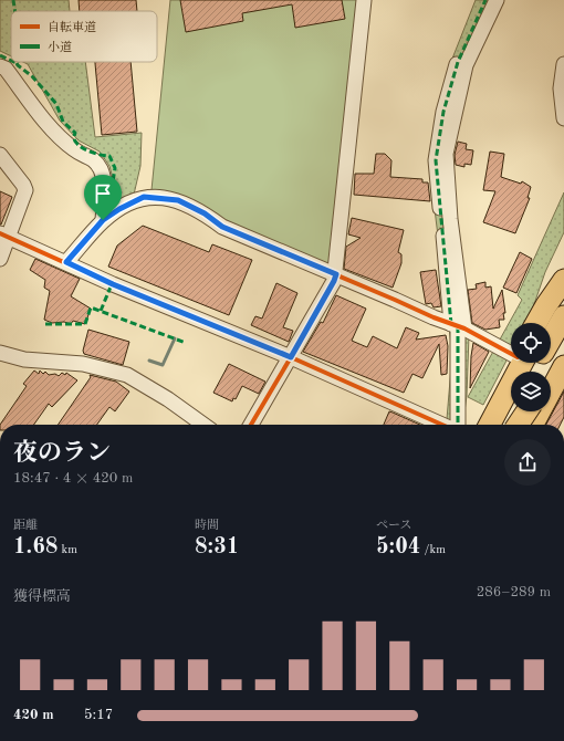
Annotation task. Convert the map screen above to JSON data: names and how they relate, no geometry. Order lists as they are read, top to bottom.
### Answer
{
  "legend": ["自転車道", "小道"],
  "page": {
    "heading": ["夜のラン", "18:47 · 4 × 420 m"],
    "stats": [
      ["距離", "1.68 km"],
      ["時間", "8:31"],
      ["ペース", "5:04 /km"]
    ],
    "chart": ["獲得標高", "286–289 m"],
    "list": [
      {
        "name": "420 m",
        "note": "5:17"
      }
    ]
  }
}
